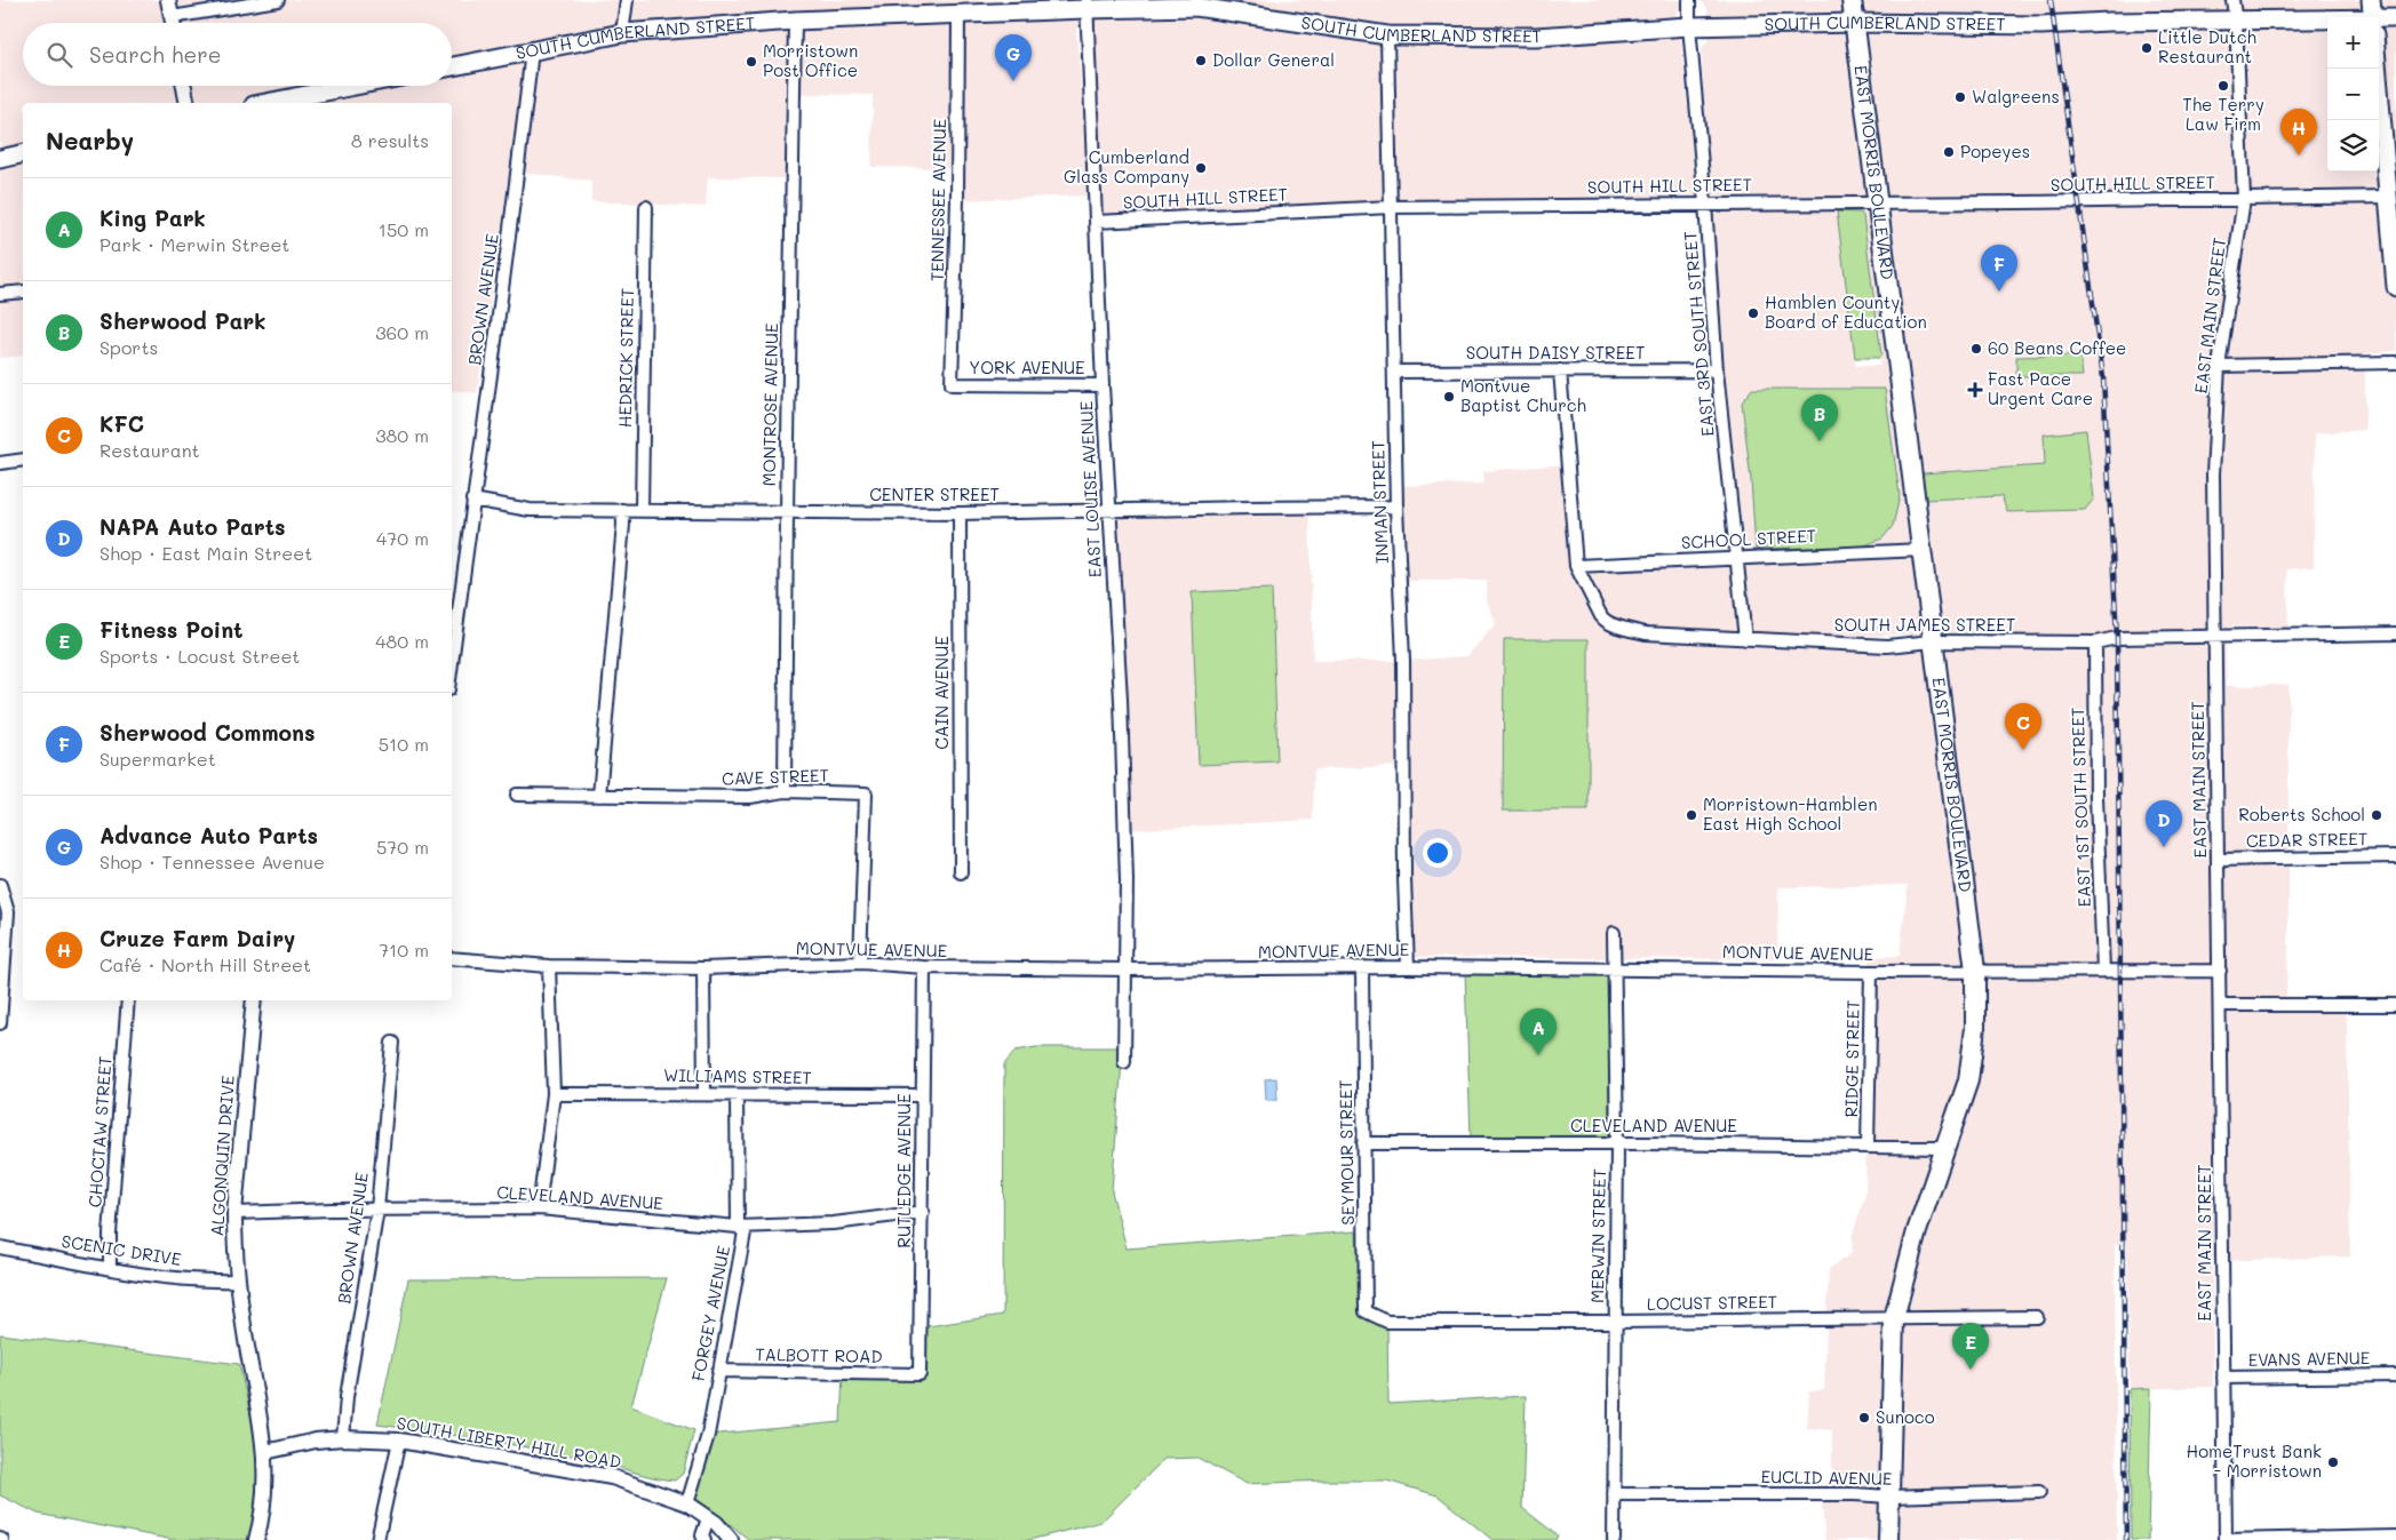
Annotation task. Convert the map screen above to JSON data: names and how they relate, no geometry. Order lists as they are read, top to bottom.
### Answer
{
  "streets": {
    "main road": ["SOUTH CUMBERLAND STREET", "EAST MORRIS BOULEVARD"],
    "street": [
      "SOUTH HILL STREET",
      "TENNESSEE AVENUE",
      "BROWN AVENUE",
      "EAST MAIN STREET",
      "EAST 3RD SOUTH STREET",
      "SOUTH DAISY STREET",
      "HEDRICK STREET",
      "YORK AVENUE",
      "MONTROSE AVENUE",
      "EAST LOUISE AVENUE",
      "CENTER STREET",
      "INMAN STREET",
      "SCHOOL STREET",
      "SOUTH JAMES STREET",
      "CAIN AVENUE",
      "CAVE STREET",
      "EAST 1ST SOUTH STREET",
      "CEDAR STREET",
      "MONTVUE AVENUE",
      "RIDGE STREET",
      "WILLIAMS STREET",
      "CLEVELAND AVENUE",
      "CHOCTAW STREET",
      "SEYMOUR STREET",
      "ALGONQUIN DRIVE",
      "RUTLEDGE AVENUE",
      "MERWIN STREET",
      "SCENIC DRIVE",
      "LOCUST STREET",
      "FORGEY AVENUE",
      "TALBOTT ROAD",
      "EVANS AVENUE",
      "SOUTH LIBERTY HILL ROAD",
      "EUCLID AVENUE"
    ]
  },
  "crossings": [
    ["SOUTH CUMBERLAND STREET", "EAST MORRIS BOULEVARD"],
    ["SOUTH CUMBERLAND STREET", "TENNESSEE AVENUE"],
    ["SOUTH CUMBERLAND STREET", "BROWN AVENUE"],
    ["SOUTH CUMBERLAND STREET", "EAST MAIN STREET"],
    ["SOUTH CUMBERLAND STREET", "EAST 3RD SOUTH STREET"],
    ["SOUTH CUMBERLAND STREET", "MONTROSE AVENUE"],
    ["SOUTH CUMBERLAND STREET", "EAST LOUISE AVENUE"],
    ["SOUTH CUMBERLAND STREET", "INMAN STREET"],
    ["EAST MORRIS BOULEVARD", "SOUTH HILL STREET"],
    ["EAST MORRIS BOULEVARD", "SCHOOL STREET"],
    ["EAST MORRIS BOULEVARD", "SOUTH JAMES STREET"],
    ["EAST MORRIS BOULEVARD", "MONTVUE AVENUE"],
    ["EAST MORRIS BOULEVARD", "CLEVELAND AVENUE"],
    ["EAST MORRIS BOULEVARD", "LOCUST STREET"],
    ["EAST MORRIS BOULEVARD", "EUCLID AVENUE"],
    ["SOUTH HILL STREET", "EAST MAIN STREET"],
    ["SOUTH HILL STREET", "EAST 3RD SOUTH STREET"],
    ["SOUTH HILL STREET", "EAST LOUISE AVENUE"],
    ["SOUTH HILL STREET", "INMAN STREET"],
    ["TENNESSEE AVENUE", "YORK AVENUE"],
    ["BROWN AVENUE", "CENTER STREET"],
    ["BROWN AVENUE", "CLEVELAND AVENUE"],
    ["BROWN AVENUE", "SOUTH LIBERTY HILL ROAD"],
    ["EAST MAIN STREET", "SOUTH JAMES STREET"],
    ["EAST MAIN STREET", "CEDAR STREET"],
    ["EAST MAIN STREET", "MONTVUE AVENUE"],
    ["EAST MAIN STREET", "EVANS AVENUE"],
    ["EAST 3RD SOUTH STREET", "SOUTH DAISY STREET"],
    ["EAST 3RD SOUTH STREET", "SCHOOL STREET"],
    ["EAST 3RD SOUTH STREET", "SOUTH JAMES STREET"],
    ["SOUTH DAISY STREET", "INMAN STREET"],
    ["HEDRICK STREET", "CENTER STREET"],
    ["YORK AVENUE", "EAST LOUISE AVENUE"],
    ["MONTROSE AVENUE", "CENTER STREET"],
    ["MONTROSE AVENUE", "CAVE STREET"],
    ["EAST LOUISE AVENUE", "CENTER STREET"],
    ["EAST LOUISE AVENUE", "MONTVUE AVENUE"],
    ["CENTER STREET", "INMAN STREET"],
    ["CENTER STREET", "CAIN AVENUE"],
    ["INMAN STREET", "MONTVUE AVENUE"],
    ["SCHOOL STREET", "SOUTH JAMES STREET"],
    ["SOUTH JAMES STREET", "EAST 1ST SOUTH STREET"],
    ["CAVE STREET", "MONTVUE AVENUE"],
    ["EAST 1ST SOUTH STREET", "MONTVUE AVENUE"],
    ["MONTVUE AVENUE", "RIDGE STREET"],
    ["MONTVUE AVENUE", "SEYMOUR STREET"],
    ["MONTVUE AVENUE", "RUTLEDGE AVENUE"],
    ["MONTVUE AVENUE", "MERWIN STREET"],
    ["RIDGE STREET", "CLEVELAND AVENUE"],
    ["WILLIAMS STREET", "RUTLEDGE AVENUE"],
    ["WILLIAMS STREET", "FORGEY AVENUE"],
    ["CLEVELAND AVENUE", "SEYMOUR STREET"],
    ["CLEVELAND AVENUE", "ALGONQUIN DRIVE"],
    ["CLEVELAND AVENUE", "RUTLEDGE AVENUE"],
    ["CLEVELAND AVENUE", "MERWIN STREET"],
    ["CLEVELAND AVENUE", "FORGEY AVENUE"],
    ["CHOCTAW STREET", "SCENIC DRIVE"],
    ["SEYMOUR STREET", "LOCUST STREET"],
    ["ALGONQUIN DRIVE", "SCENIC DRIVE"],
    ["ALGONQUIN DRIVE", "SOUTH LIBERTY HILL ROAD"],
    ["RUTLEDGE AVENUE", "TALBOTT ROAD"],
    ["MERWIN STREET", "LOCUST STREET"],
    ["MERWIN STREET", "EUCLID AVENUE"],
    ["FORGEY AVENUE", "TALBOTT ROAD"],
    ["FORGEY AVENUE", "SOUTH LIBERTY HILL ROAD"]
  ],
  "places": {
    "other": [
      "Little Dutch Restaurant",
      "Dollar General",
      "Morristown Post Office",
      "The Terry Law Firm",
      "Walgreens",
      "Popeyes",
      "Cumberland Glass Company",
      "Hamblen County Board of Education",
      "60 Beans Coffee",
      "Montvue Baptist Church",
      "Morristown-Hamblen East High School",
      "Roberts School",
      "Sunoco",
      "HomeTrust Bank - Morristown"
    ],
    "health": ["Fast Pace Urgent Care"]
  },
  "page": {
    "map_buttons": ["+", "−"],
    "search": "Search here",
    "pins": [
      "G",
      "H",
      "F",
      "B",
      "C",
      "D",
      "A",
      "E"
    ],
    "heading": ["Nearby", "8 results"],
    "list": [
      {
        "mark": "A",
        "name": "King Park",
        "note": "Park · Merwin Street",
        "value": "150 m"
      },
      {
        "mark": "B",
        "name": "Sherwood Park",
        "note": "Sports",
        "value": "360 m"
      },
      {
        "mark": "C",
        "name": "KFC",
        "note": "Restaurant",
        "value": "380 m"
      },
      {
        "mark": "D",
        "name": "NAPA Auto Parts",
        "note": "Shop · East Main Street",
        "value": "470 m"
      },
      {
        "mark": "E",
        "name": "Fitness Point",
        "note": "Sports · Locust Street",
        "value": "480 m"
      },
      {
        "mark": "F",
        "name": "Sherwood Commons",
        "note": "Supermarket",
        "value": "510 m"
      },
      {
        "mark": "G",
        "name": "Advance Auto Parts",
        "note": "Shop · Tennessee Avenue",
        "value": "570 m"
      },
      {
        "mark": "H",
        "name": "Cruze Farm Dairy",
        "note": "Café · North Hill Street",
        "value": "710 m"
      }
    ]
  }
}
